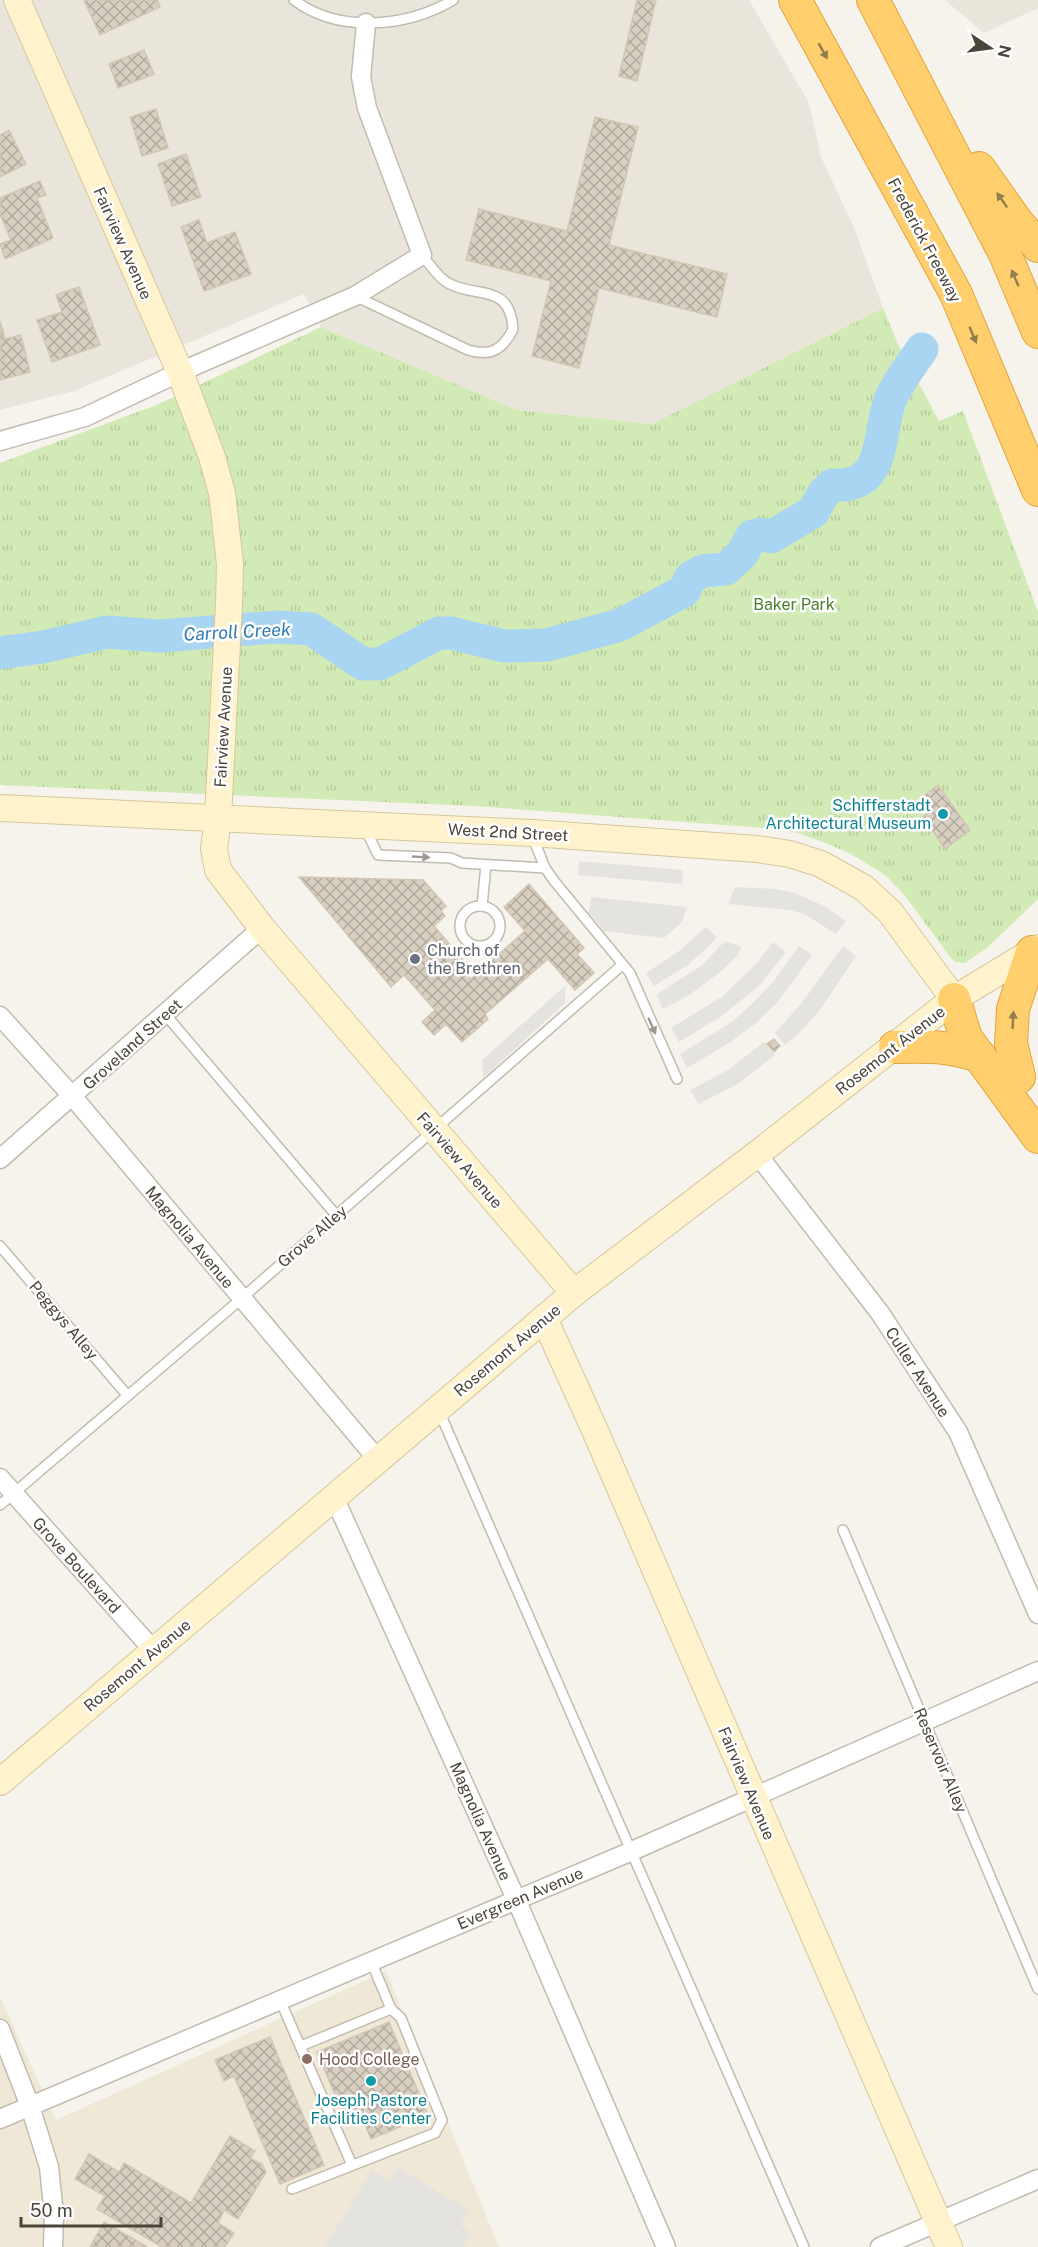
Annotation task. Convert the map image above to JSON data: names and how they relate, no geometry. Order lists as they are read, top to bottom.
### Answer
{
  "streets": {
    "highway": ["Frederick Freeway"],
    "street": [
      "Fairview Avenue",
      "West 2nd Street",
      "Groveland Street",
      "Rosemont Avenue",
      "Magnolia Avenue",
      "Culler Avenue",
      "Grove Boulevard",
      "Evergreen Avenue"
    ],
    "lane": ["Grove Alley", "Peggys Alley", "Reservoir Alley"]
  },
  "crossings": [
    ["Fairview Avenue", "West 2nd Street"],
    ["Fairview Avenue", "Groveland Street"],
    ["Fairview Avenue", "Rosemont Avenue"],
    ["Fairview Avenue", "Grove Alley"],
    ["Fairview Avenue", "Evergreen Avenue"],
    ["West 2nd Street", "Rosemont Avenue"],
    ["Groveland Street", "Magnolia Avenue"],
    ["Rosemont Avenue", "Magnolia Avenue"],
    ["Rosemont Avenue", "Culler Avenue"],
    ["Rosemont Avenue", "Grove Boulevard"],
    ["Grove Alley", "Magnolia Avenue"],
    ["Grove Alley", "Peggys Alley"],
    ["Grove Alley", "Grove Boulevard"],
    ["Magnolia Avenue", "Evergreen Avenue"],
    ["Reservoir Alley", "Evergreen Avenue"]
  ],
  "water": ["Carroll Creek"],
  "parks": ["Baker Park"],
  "places": [
    "Schifferstadt Architectural Museum",
    "Church of the Brethren",
    "Hood College",
    "Joseph Pastore Facilities Center"
  ],
  "scale_bar": "50 m",
  "north": "right"
}
